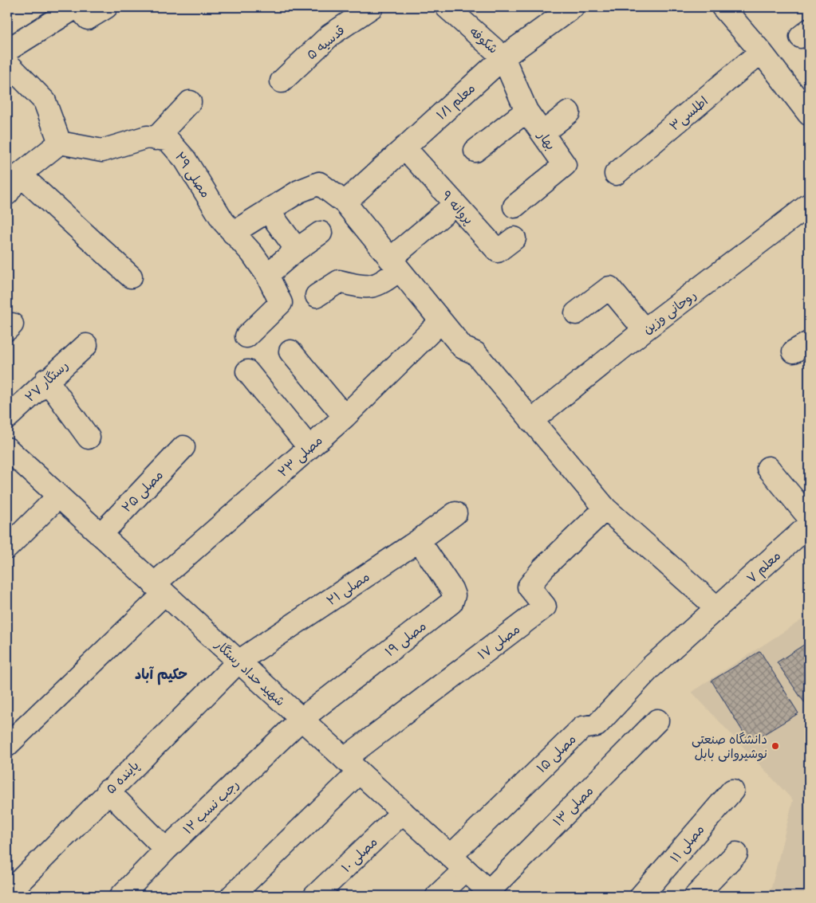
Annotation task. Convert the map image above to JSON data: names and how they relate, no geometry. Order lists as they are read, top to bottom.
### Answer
{
  "streets": {
    "street": [
      "شکوفه",
      "قدسیه ۵",
      "معلم ۱/۱",
      "اطلسی۳",
      "بهار",
      "مصلی ۲۹",
      "پروانه ۹",
      "روحانی وزین",
      "رستگار ۲۷",
      "مصلی ۲۳",
      "مصلی ۲۵",
      "معلم ۷",
      "مصلی ۲۱",
      "مصلی ۱۹",
      "مصلی ۱۷",
      "شهید حداد رستگار",
      "مصلی ۱۵",
      "پاینده ۵",
      "مصلی ۱۳",
      "رجب نسب ۱۲",
      "مصلی ۱۱",
      "مصلی ۱۰"
    ]
  },
  "crossings": [
    ["شکوفه", "معلم ۱/۱"],
    ["شکوفه", "بهار"],
    ["معلم ۱/۱", "بهار"],
    ["معلم ۱/۱", "پروانه ۹"],
    ["مصلی ۲۳", "شهید حداد رستگار"],
    ["مصلی ۲۵", "شهید حداد رستگار"],
    ["معلم ۷", "مصلی ۱۵"],
    ["مصلی ۲۱", "مصلی ۱۹"],
    ["مصلی ۲۱", "شهید حداد رستگار"],
    ["مصلی ۲۱", "پاینده ۵"],
    ["مصلی ۱۹", "شهید حداد رستگار"],
    ["مصلی ۱۹", "رجب نسب ۱۲"],
    ["مصلی ۱۷", "شهید حداد رستگار"],
    ["شهید حداد رستگار", "مصلی ۱۵"],
    ["شهید حداد رستگار", "پاینده ۵"],
    ["شهید حداد رستگار", "مصلی ۱۳"],
    ["شهید حداد رستگار", "رجب نسب ۱۲"],
    ["شهید حداد رستگار", "مصلی ۱۰"]
  ],
  "districts": ["حکیم آباد"],
  "places": ["دانشگاه صنعتی نوشیروانی بابل"]
}
